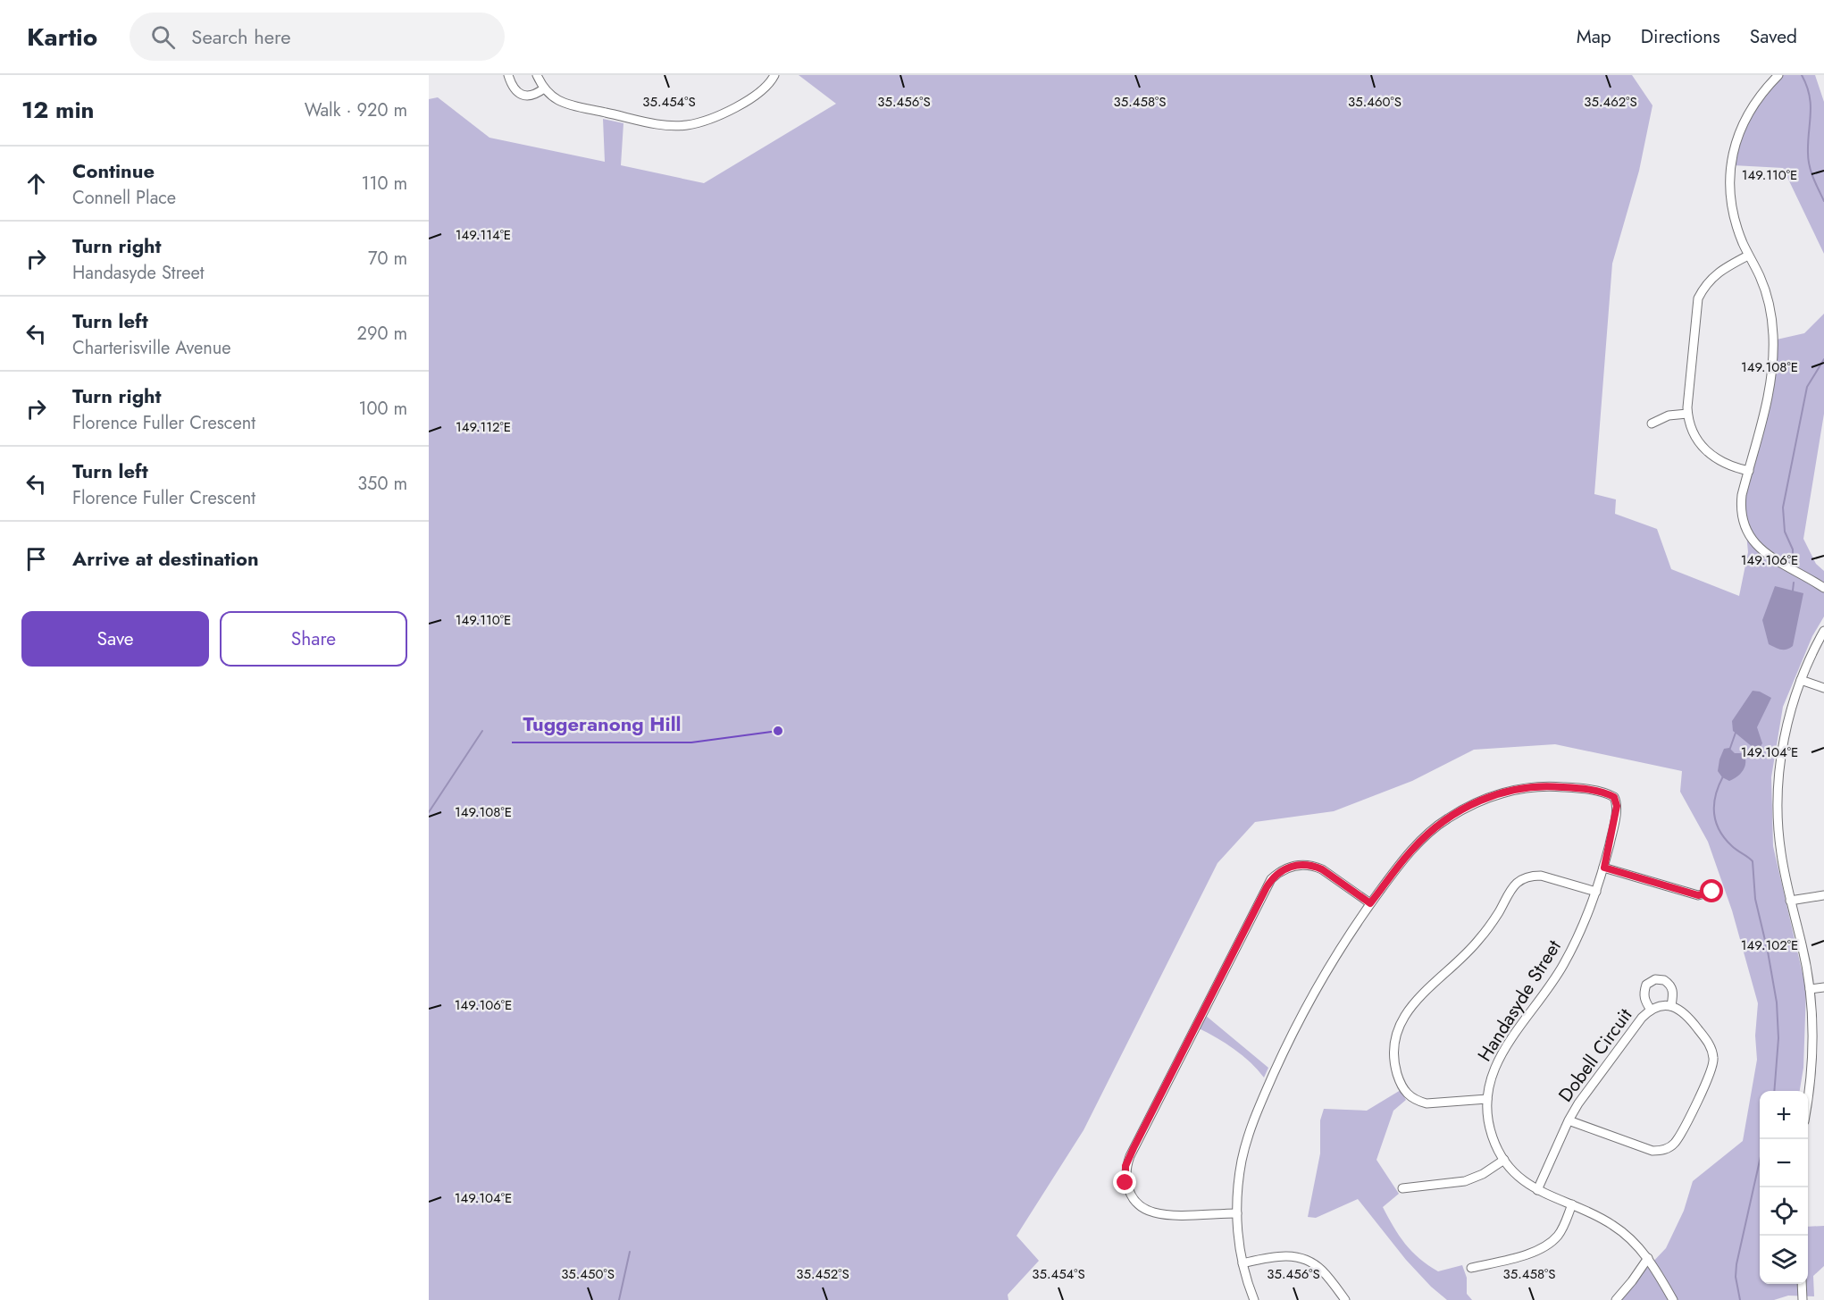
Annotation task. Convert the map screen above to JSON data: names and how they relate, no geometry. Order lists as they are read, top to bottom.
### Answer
{
  "streets": {
    "street": ["Handasyde Street", "Dobell Circuit"]
  },
  "crossings": [
    ["Handasyde Street", "Dobell Circuit"]
  ],
  "places": ["Tuggeranong Hill"],
  "page": {
    "header": "Kartio",
    "search": "Search here",
    "nav": ["Map", "Directions", "Saved"],
    "heading": ["12 min", "Walk · 920 m"],
    "list": [
      ["Continue", "Connell Place", "110 m"],
      ["Turn right", "Handasyde Street", "70 m"],
      ["Turn left", "Charterisville Avenue", "290 m"],
      ["Turn right", "Florence Fuller Crescent", "100 m"],
      ["Turn left", "Florence Fuller Crescent", "350 m"],
      "Arrive at destination"
    ],
    "buttons": ["Save", "Share"],
    "map_buttons": ["+", "−"]
  },
  "coordinates": [
    "35.454°S",
    "35.456°S",
    "35.458°S",
    "35.460°S",
    "35.462°S",
    "149.110°E",
    "149.114°E",
    "149.108°E",
    "149.112°E",
    "149.106°E",
    "149.104°E",
    "149.102°E",
    "35.450°S",
    "35.452°S"
  ]
}
